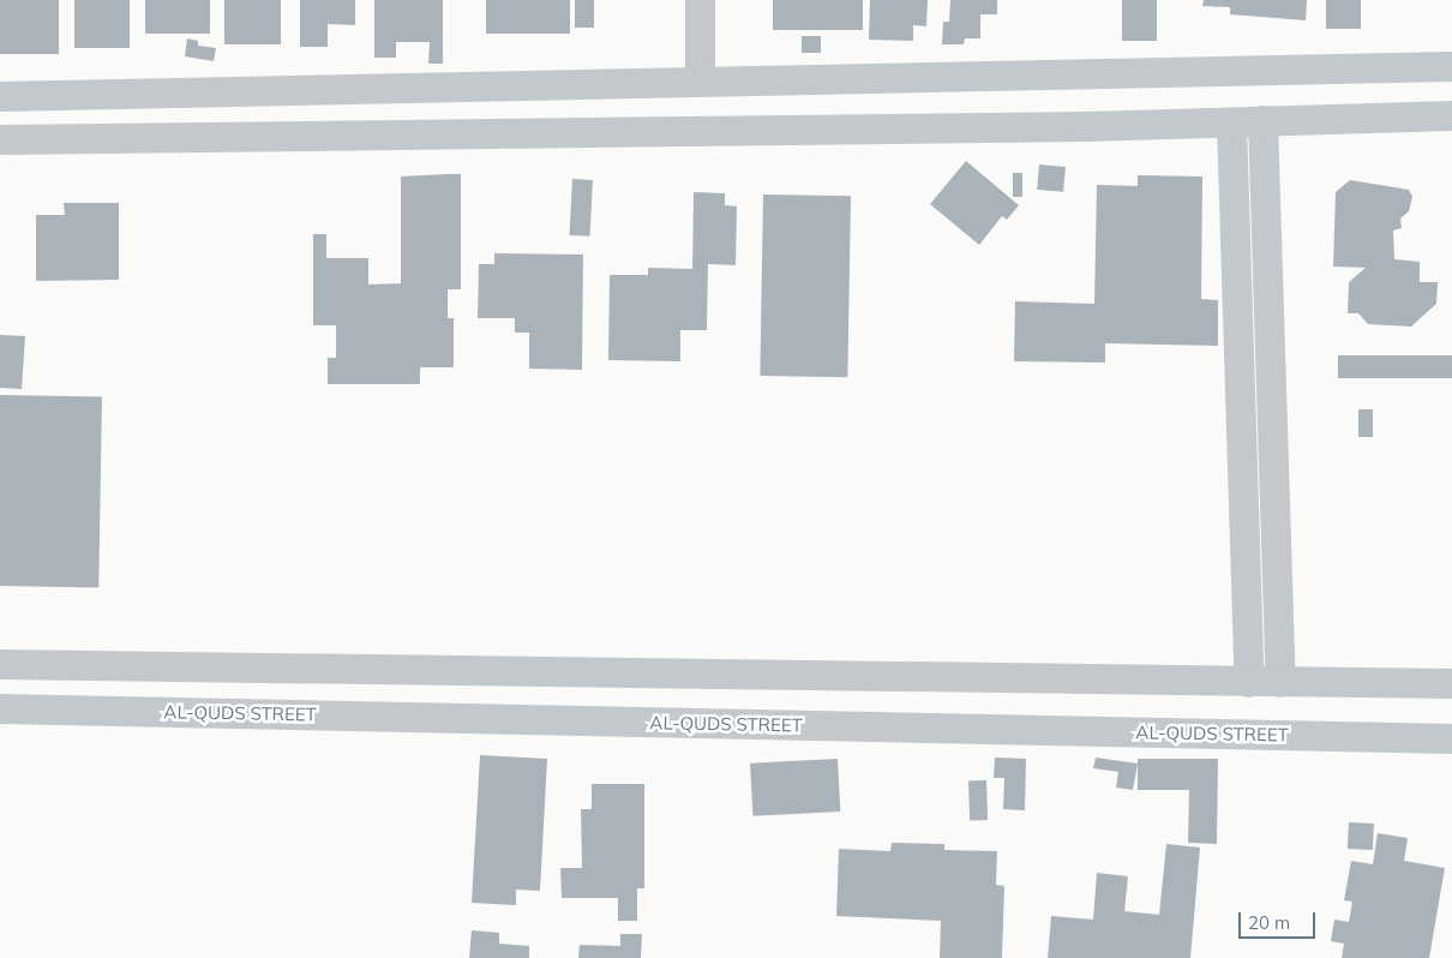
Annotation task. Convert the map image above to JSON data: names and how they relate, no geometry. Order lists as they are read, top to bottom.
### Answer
{
  "streets": {
    "street": ["AL-QUDS STREET"]
  },
  "scale_bar": "20 m"
}
